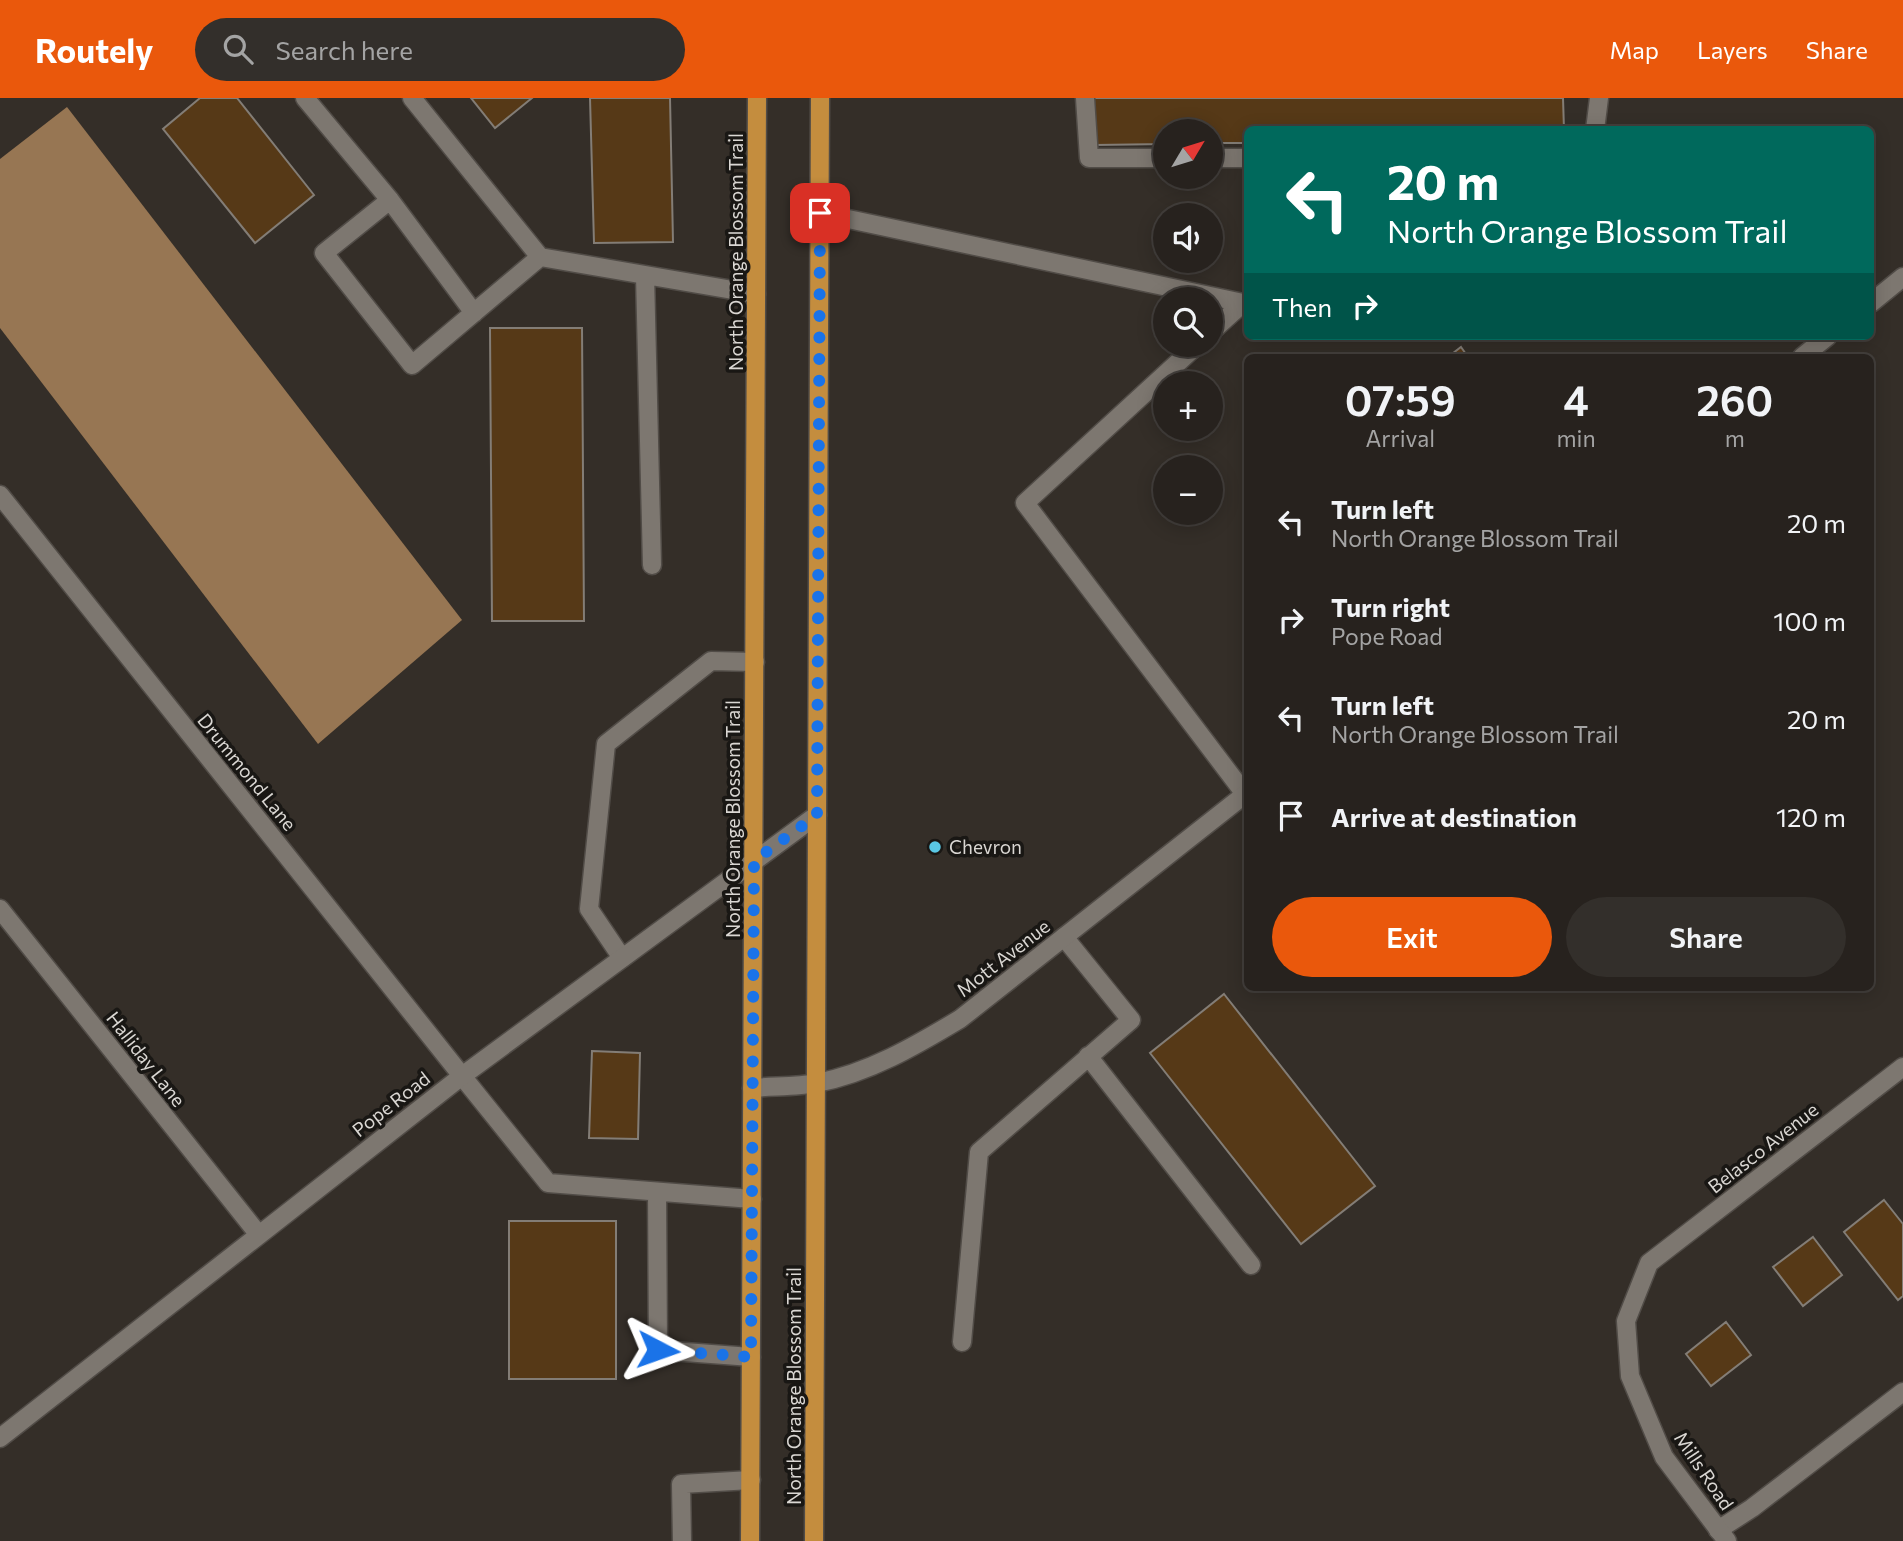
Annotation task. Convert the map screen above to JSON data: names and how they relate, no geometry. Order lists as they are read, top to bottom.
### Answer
{
  "streets": {
    "main road": ["North Orange Blossom Trail"],
    "street": [
      "Drummond Lane",
      "Mott Avenue",
      "Halliday Lane",
      "Pope Road",
      "Belasco Avenue",
      "Mills Road"
    ]
  },
  "crossings": [
    ["North Orange Blossom Trail", "Drummond Lane"],
    ["North Orange Blossom Trail", "Mott Avenue"],
    ["North Orange Blossom Trail", "Pope Road"],
    ["Drummond Lane", "Pope Road"],
    ["Halliday Lane", "Pope Road"],
    ["Belasco Avenue", "Mills Road"]
  ],
  "places": ["Chevron"],
  "north": "top right",
  "page": {
    "header": "Routely",
    "search": "Search here",
    "nav": ["Map", "Layers", "Share"],
    "map_buttons": ["+", "−"],
    "turn": ["20 m", "North Orange Blossom Trail"],
    "then": "Then",
    "eta": [
      "07:59",
      "Arrival",
      "4",
      "min",
      "260",
      "m"
    ],
    "list": [
      {
        "name": "Turn left",
        "note": "North Orange Blossom Trail",
        "value": "20 m"
      },
      {
        "name": "Turn right",
        "note": "Pope Road",
        "value": "100 m"
      },
      {
        "name": "Turn left",
        "note": "North Orange Blossom Trail",
        "value": "20 m"
      },
      {
        "name": "Arrive at destination",
        "value": "120 m"
      }
    ],
    "buttons": ["Exit", "Share"]
  }
}
